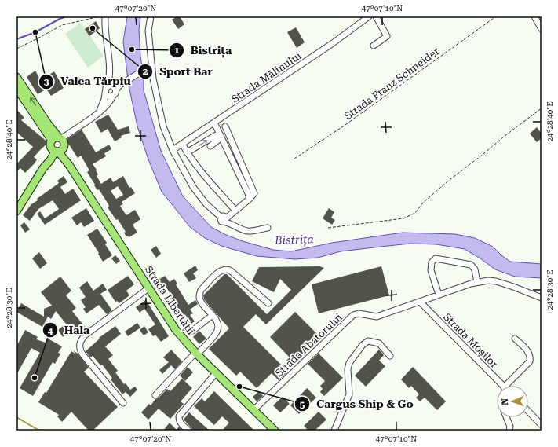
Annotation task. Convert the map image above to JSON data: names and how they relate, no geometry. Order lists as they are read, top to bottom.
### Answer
{
  "streets": {
    "main road": ["Strada Libertății"],
    "street": ["Strada Mălinului", "Strada Moșilor", "Strada Abatorului"],
    "path": ["Strada Franz Schneider"]
  },
  "crossings": [
    ["Strada Libertății", "Strada Abatorului"],
    ["Strada Moșilor", "Strada Abatorului"]
  ],
  "water": ["Bistrița"],
  "places": [
    "Sport Bar",
    "Valea Tărpiu",
    "Bistrița",
    "Hala",
    "Cargus Ship & Go"
  ],
  "north": "left",
  "coordinates": [
    "47°07'20\"N",
    "47°07'10\"N",
    "24°28'40\"E",
    "24°28'30\"E"
  ]
}
